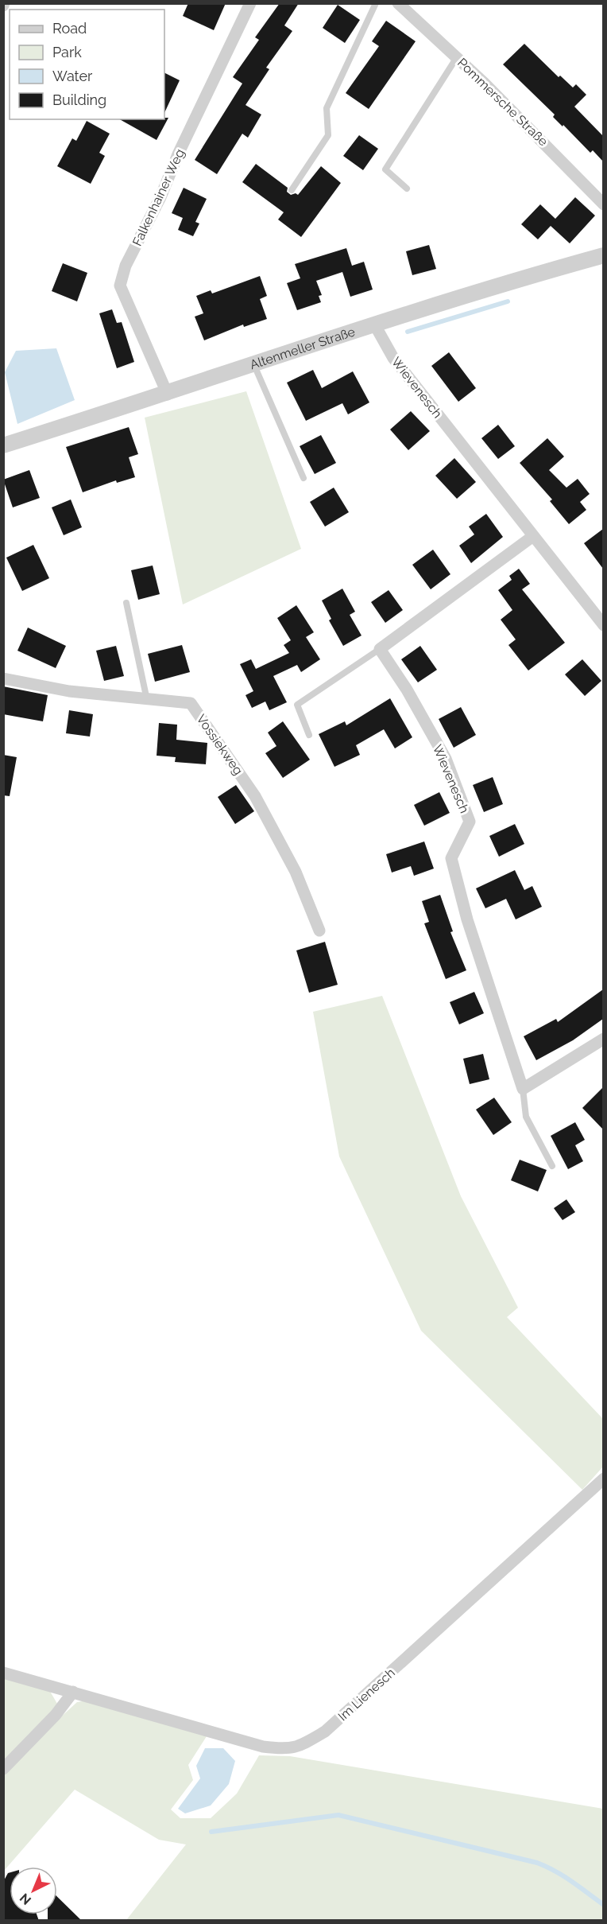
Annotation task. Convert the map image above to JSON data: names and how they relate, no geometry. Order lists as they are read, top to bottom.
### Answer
{
  "streets": {
    "street": [
      "Pommersche Straße",
      "Falkenhainer Weg",
      "Altenmeller Straße",
      "Wievenesch",
      "Vossiekweg",
      "Im Lienesch"
    ]
  },
  "crossings": [
    ["Falkenhainer Weg", "Altenmeller Straße"],
    ["Altenmeller Straße", "Wievenesch"]
  ],
  "legend": [
    "Road",
    "Park",
    "Water",
    "Building"
  ],
  "north": "bottom left"
}
